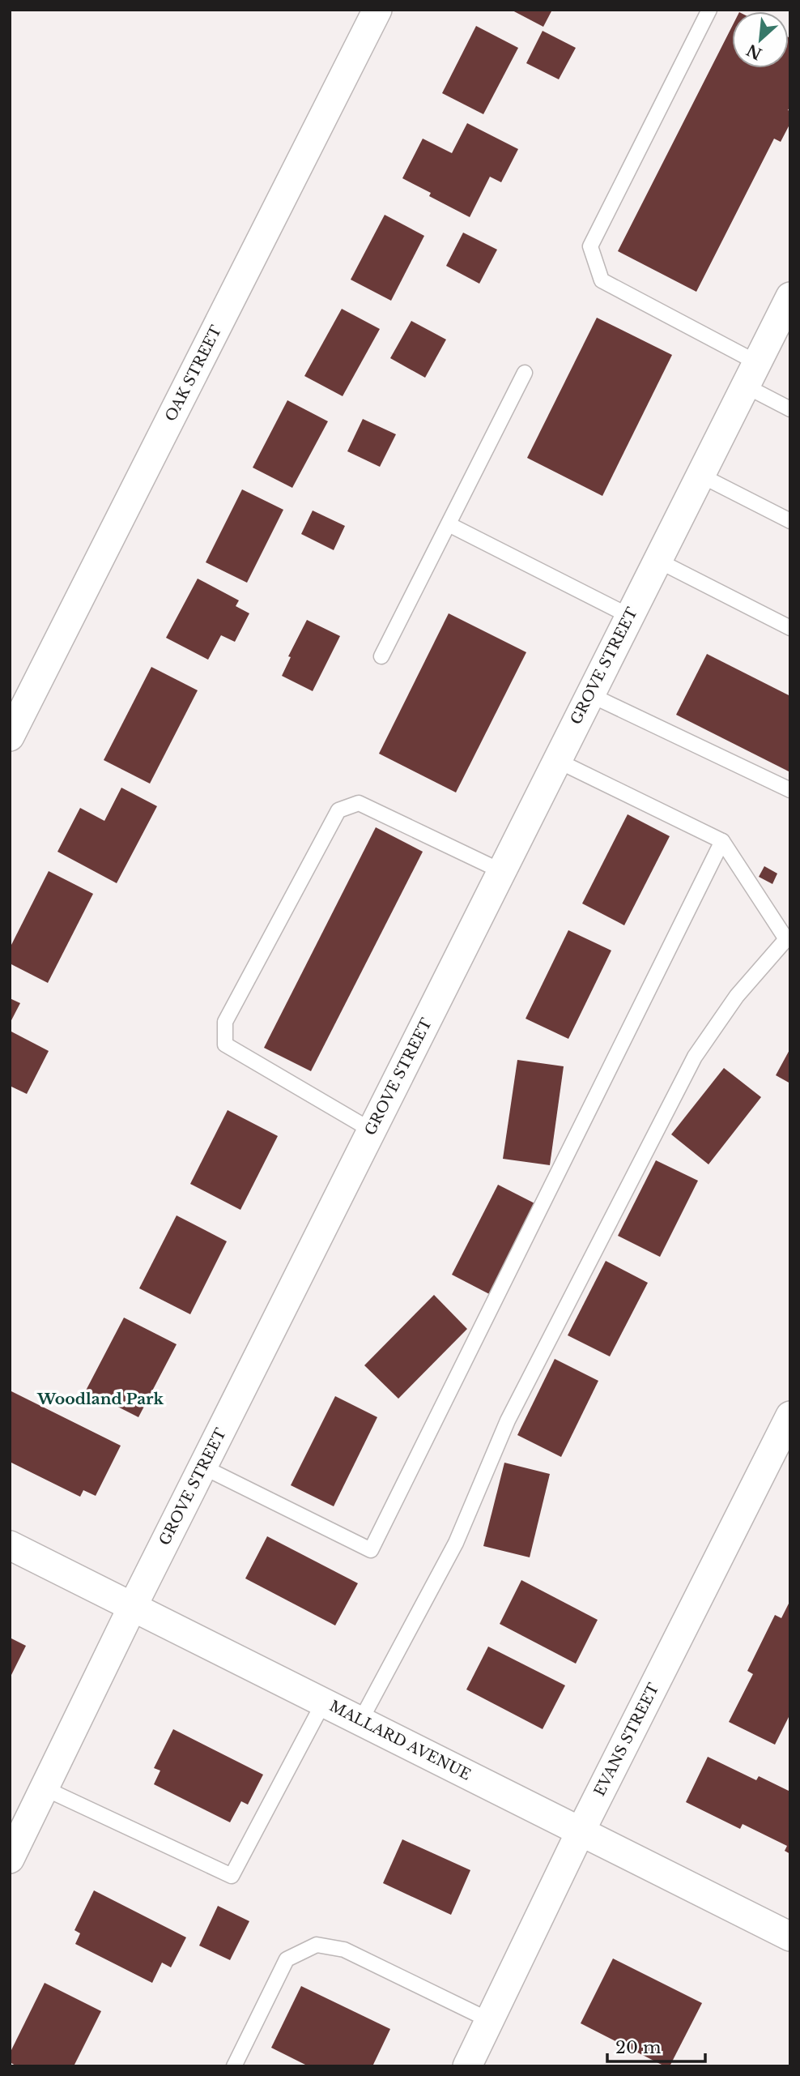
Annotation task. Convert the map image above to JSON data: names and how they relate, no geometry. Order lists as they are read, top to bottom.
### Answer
{
  "streets": {
    "street": [
      "OAK STREET",
      "GROVE STREET",
      "EVANS STREET",
      "MALLARD AVENUE"
    ]
  },
  "crossings": [
    ["GROVE STREET", "MALLARD AVENUE"],
    ["EVANS STREET", "MALLARD AVENUE"]
  ],
  "districts": ["Woodland Park"],
  "scale_bar": "20 m",
  "north": "bottom left"
}
